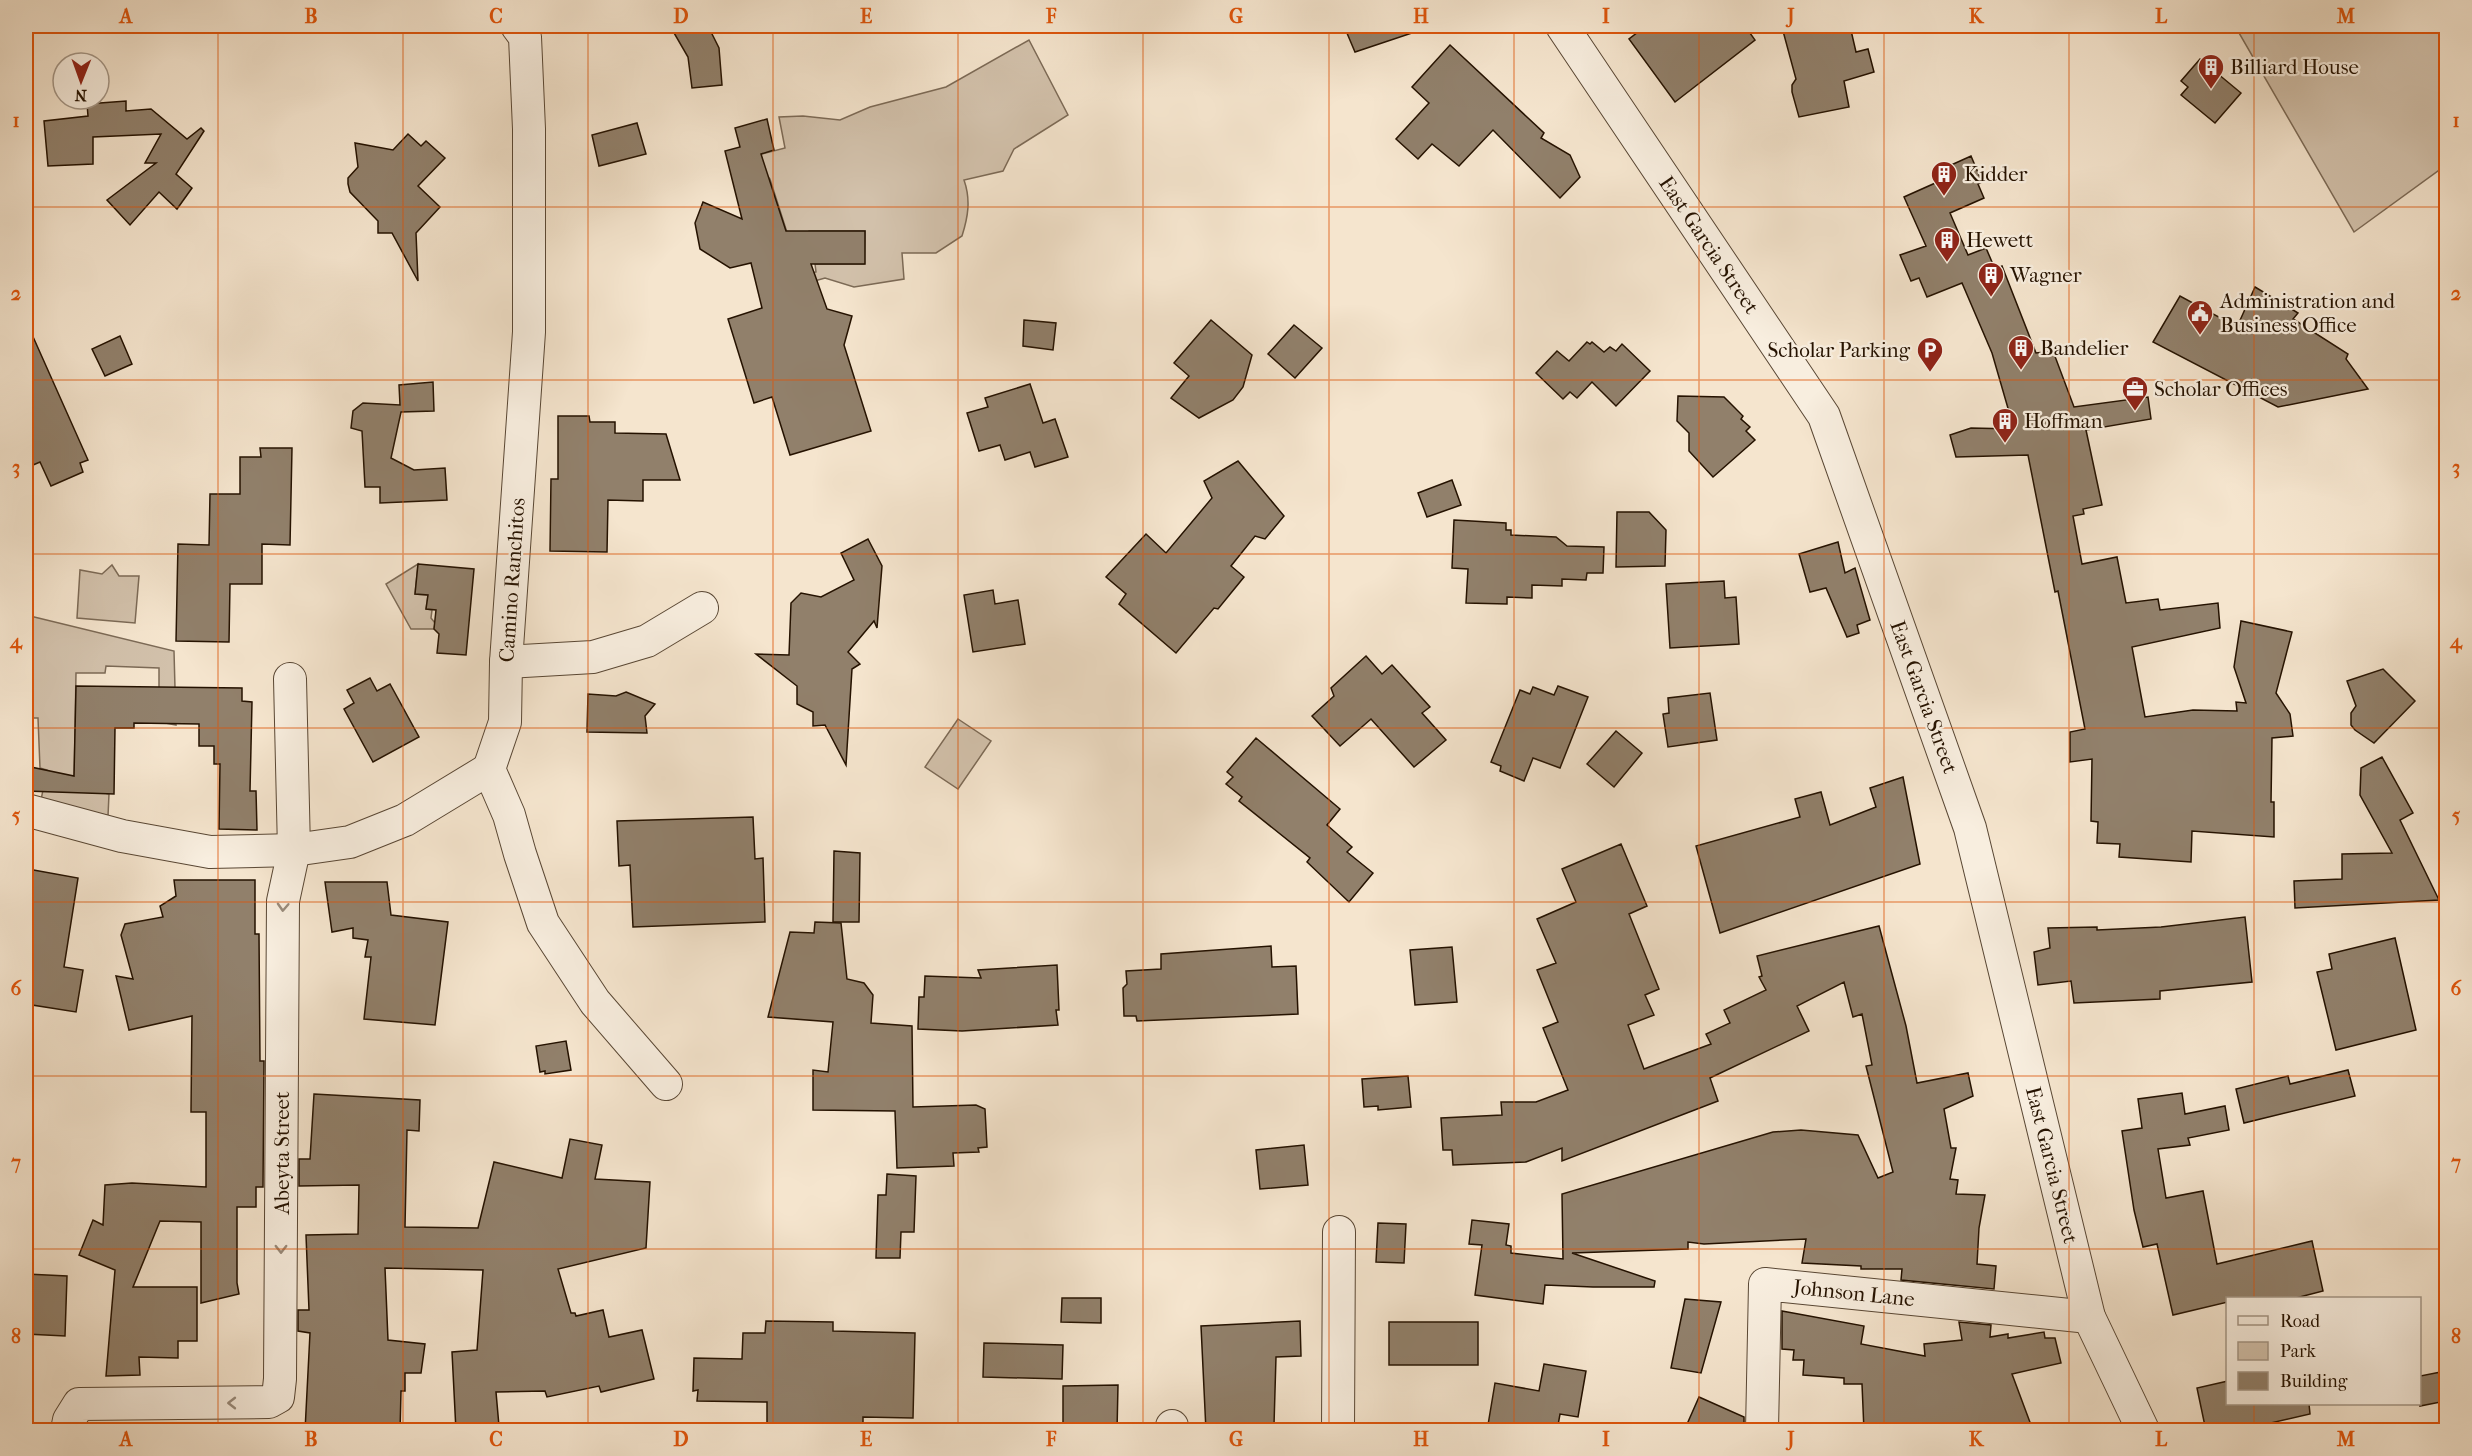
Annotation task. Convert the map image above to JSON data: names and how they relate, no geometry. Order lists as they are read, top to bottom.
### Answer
{
  "streets": {
    "street": [
      "East Garcia Street",
      "Camino Ranchitos",
      "Abeyta Street",
      "Johnson Lane"
    ]
  },
  "crossings": [
    ["East Garcia Street", "Johnson Lane"]
  ],
  "one_way": ["Abeyta Street"],
  "places": {
    "building": [
      "Billiard House",
      "Kidder",
      "Hewett",
      "Wagner",
      "Bandelier",
      "Hoffman"
    ],
    "public building": ["Administration and Business Office"],
    "parking": ["Scholar Parking"],
    "office": ["Scholar Offices"]
  },
  "legend": ["Road", "Park", "Building"],
  "north": "bottom",
  "grid": {
    "columns": [
      "A",
      "B",
      "C",
      "D",
      "E",
      "F",
      "G",
      "H",
      "I",
      "J",
      "K",
      "L",
      "M"
    ],
    "rows": [
      "1",
      "2",
      "3",
      "4",
      "5",
      "6",
      "7",
      "8"
    ]
  }
}
